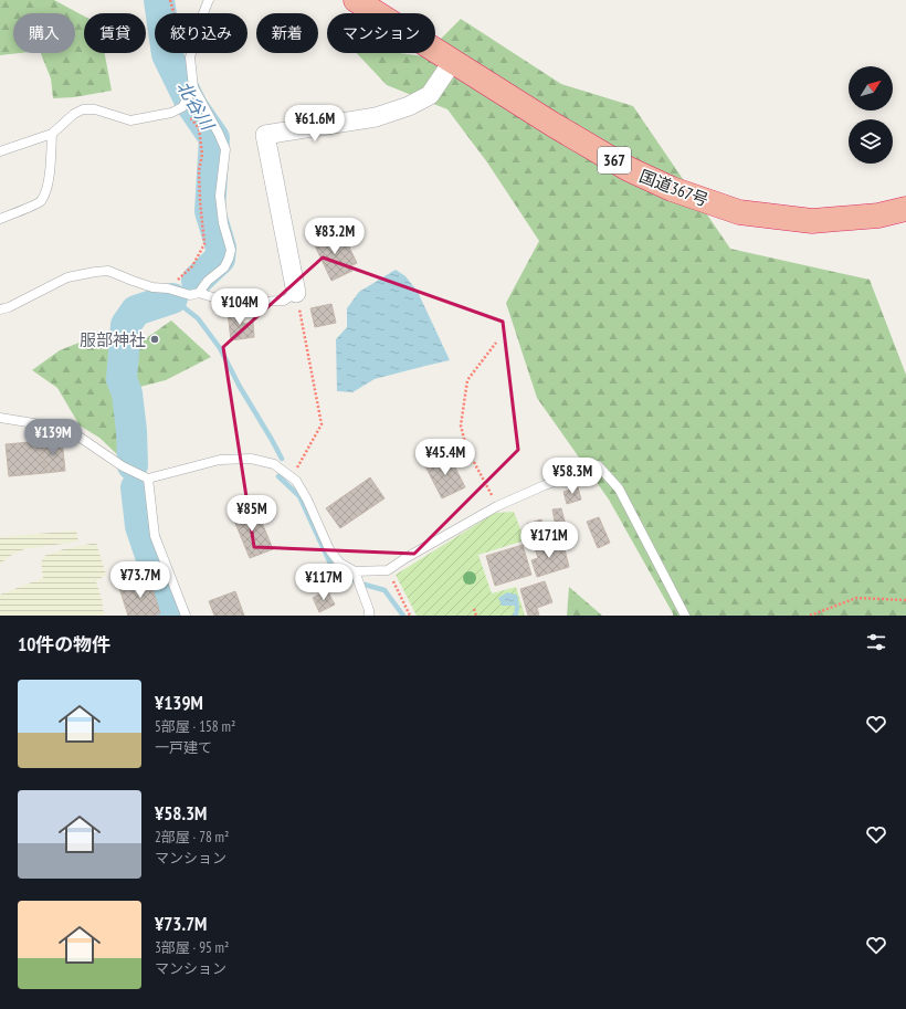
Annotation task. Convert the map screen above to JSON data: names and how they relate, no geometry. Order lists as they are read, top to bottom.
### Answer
{
  "streets": {
    "highway": ["367", "国道367号"]
  },
  "water": ["北谷川"],
  "places": ["服部神社"],
  "north": "top right",
  "page": {
    "chip": [
      "購入",
      "賃貸",
      "絞り込み",
      "新着",
      "マンション"
    ],
    "price": [
      "¥61.6M",
      "¥83.2M",
      "¥104M",
      "¥139M",
      "¥45.4M",
      "¥58.3M",
      "¥85M",
      "¥171M",
      "¥73.7M",
      "¥117M"
    ],
    "heading": "10件の物件",
    "list": [
      {
        "name": "¥139M",
        "note": "5部屋 · 158 m² · 一戸建て"
      },
      {
        "name": "¥58.3M",
        "note": "2部屋 · 78 m² · マンション"
      },
      {
        "name": "¥73.7M",
        "note": "3部屋 · 95 m² · マンション"
      }
    ]
  }
}
